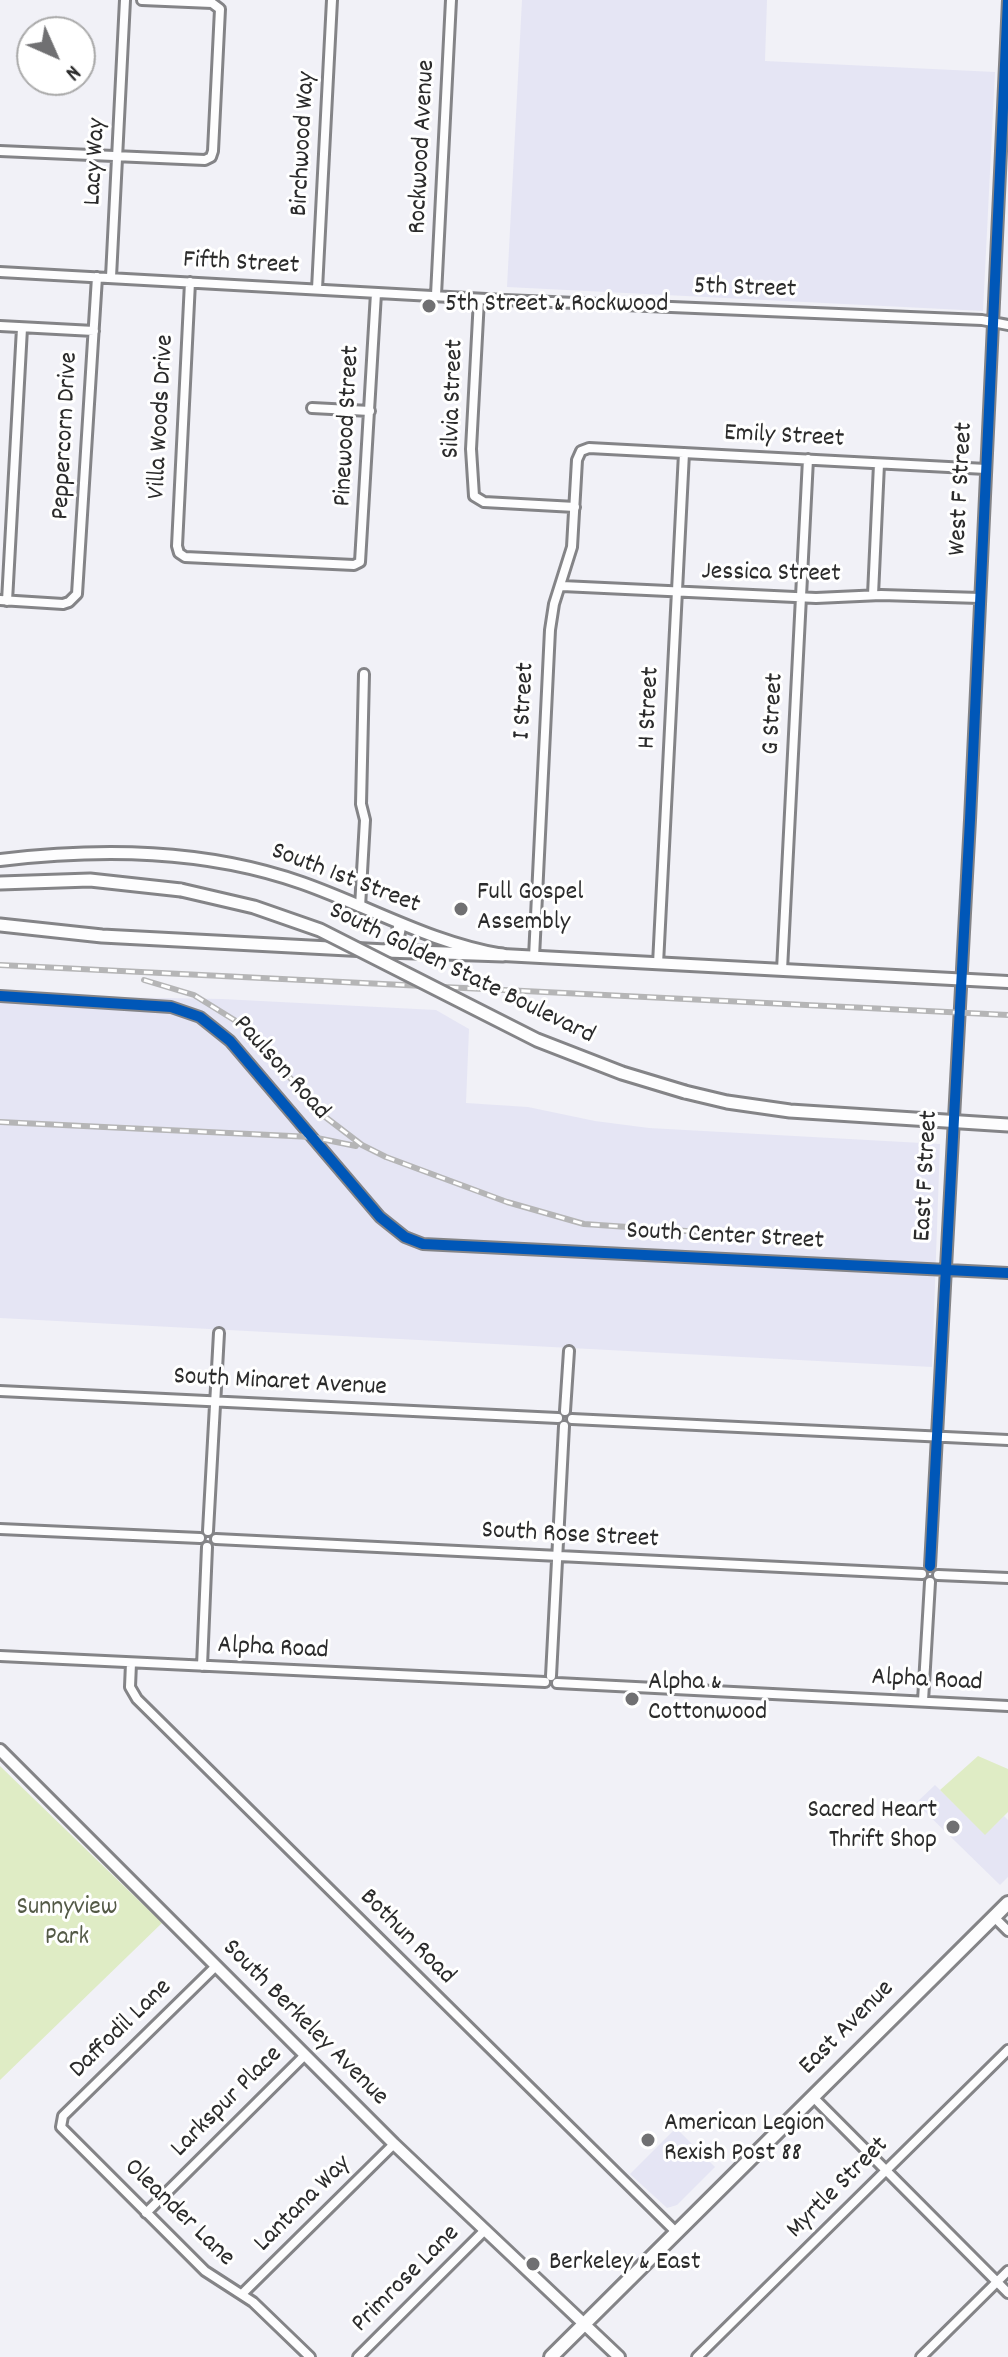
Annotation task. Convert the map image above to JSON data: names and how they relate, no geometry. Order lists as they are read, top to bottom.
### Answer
{
  "streets": {
    "main road": ["South Golden State Boulevard", "East Avenue"],
    "street": [
      "Birchwood Way",
      "Rockwood Avenue",
      "Lacy Way",
      "Fifth Street",
      "5th Street",
      "Silvia Street",
      "Villa Woods Drive",
      "Pinewood Street",
      "Peppercorn Drive",
      "Emily Street",
      "West F Street",
      "Jessica Street",
      "I Street",
      "H Street",
      "G Street",
      "South 1st Street",
      "Paulson Road",
      "East F Street",
      "South Center Street",
      "South Minaret Avenue",
      "South Rose Street",
      "Alpha Road",
      "Bothun Road",
      "South Berkeley Avenue",
      "Daffodil Lane",
      "Larkspur Place",
      "Myrtle Street",
      "Lantana Way",
      "Oleander Lane",
      "Primrose Lane"
    ]
  },
  "crossings": [
    ["Birchwood Way", "Fifth Street"],
    ["Rockwood Avenue", "Fifth Street"],
    ["Lacy Way", "Fifth Street"],
    ["Fifth Street", "5th Street"],
    ["Fifth Street", "Silvia Street"],
    ["Fifth Street", "Villa Woods Drive"],
    ["Fifth Street", "Pinewood Street"],
    ["Fifth Street", "Peppercorn Drive"],
    ["5th Street", "Silvia Street"],
    ["5th Street", "West F Street"],
    ["Silvia Street", "I Street"],
    ["Villa Woods Drive", "Pinewood Street"],
    ["Emily Street", "West F Street"],
    ["Emily Street", "I Street"],
    ["Emily Street", "H Street"],
    ["Emily Street", "G Street"],
    ["West F Street", "Jessica Street"],
    ["West F Street", "South 1st Street"],
    ["West F Street", "East F Street"],
    ["Jessica Street", "I Street"],
    ["Jessica Street", "H Street"],
    ["Jessica Street", "G Street"],
    ["I Street", "South 1st Street"],
    ["H Street", "South 1st Street"],
    ["G Street", "South 1st Street"],
    ["South 1st Street", "East F Street"],
    ["South Golden State Boulevard", "East F Street"],
    ["Paulson Road", "South Center Street"],
    ["East F Street", "South Center Street"],
    ["East F Street", "South Rose Street"],
    ["Alpha Road", "Bothun Road"],
    ["Bothun Road", "East Avenue"],
    ["South Berkeley Avenue", "East Avenue"],
    ["South Berkeley Avenue", "Daffodil Lane"],
    ["South Berkeley Avenue", "Larkspur Place"],
    ["South Berkeley Avenue", "Lantana Way"],
    ["South Berkeley Avenue", "Primrose Lane"],
    ["Daffodil Lane", "Oleander Lane"],
    ["Larkspur Place", "Oleander Lane"],
    ["Lantana Way", "Oleander Lane"]
  ],
  "parks": ["Sunnyview Park"],
  "places": [
    "5th Street & Rockwood",
    "Full Gospel Assembly",
    "Alpha & Cottonwood",
    "Sacred Heart Thrift Shop",
    "American Legion Rexish Post 88",
    "Berkeley & East"
  ],
  "north": "bottom right"
}
